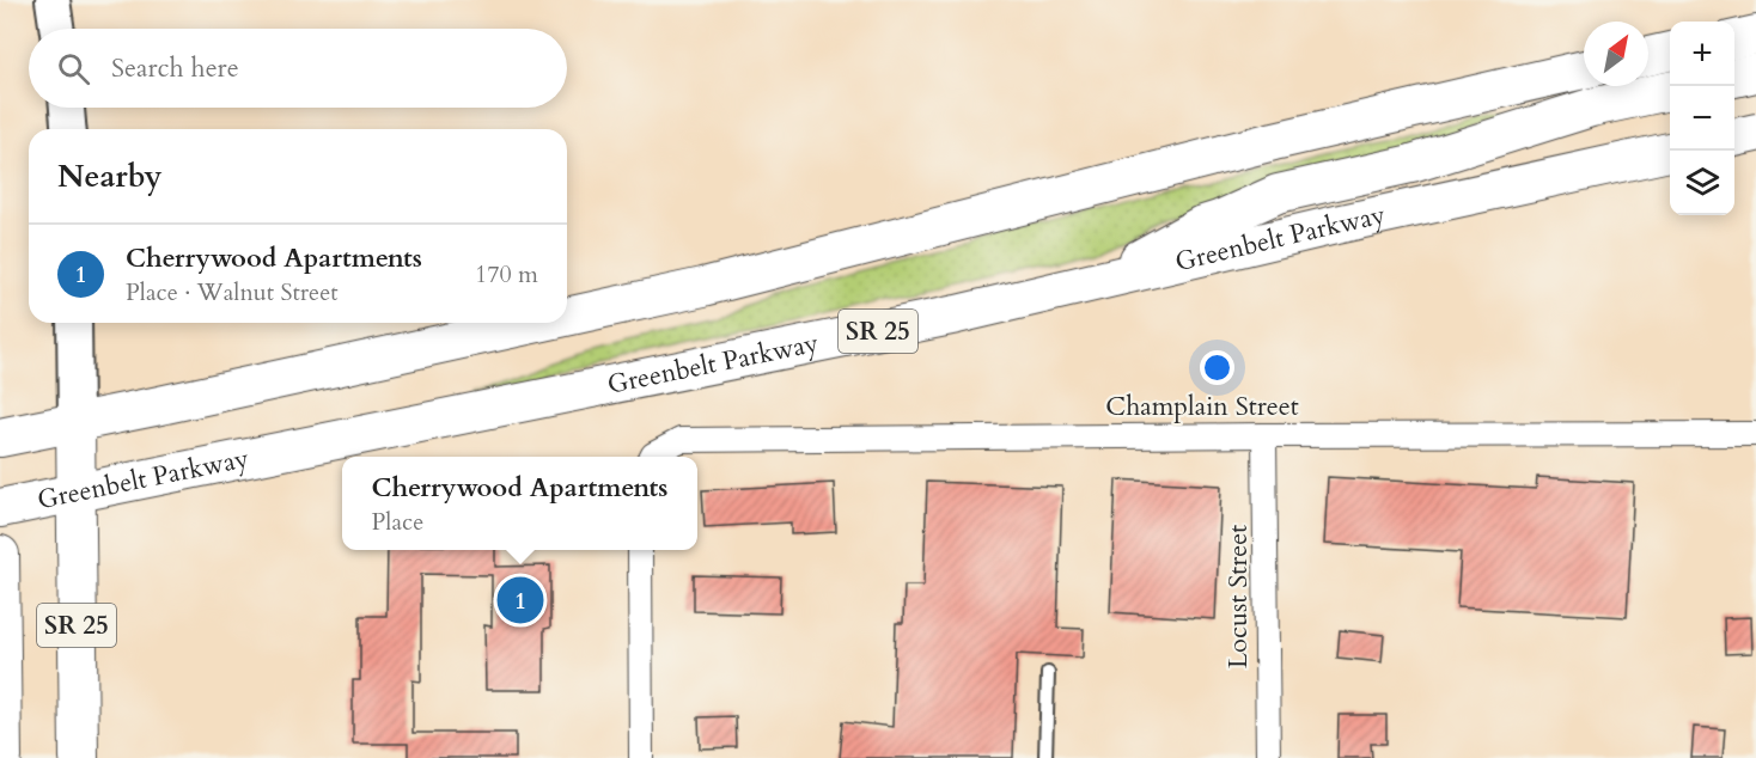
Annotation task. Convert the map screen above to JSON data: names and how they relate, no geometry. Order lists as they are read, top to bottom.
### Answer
{
  "streets": {
    "main road": ["Greenbelt Parkway", "SR 25"],
    "street": ["Champlain Street", "Locust Street"]
  },
  "crossings": [
    ["Greenbelt Parkway", "SR 25"],
    ["Champlain Street", "Locust Street"]
  ],
  "north": "top right",
  "page": {
    "map_buttons": ["+", "−"],
    "search": "Search here",
    "heading": "Nearby",
    "list": [
      {
        "mark": "1",
        "name": "Cherrywood Apartments",
        "note": "Place · Walnut Street",
        "value": "170 m"
      }
    ],
    "popup": ["Cherrywood Apartments", "Place"],
    "pins": "1"
  }
}
